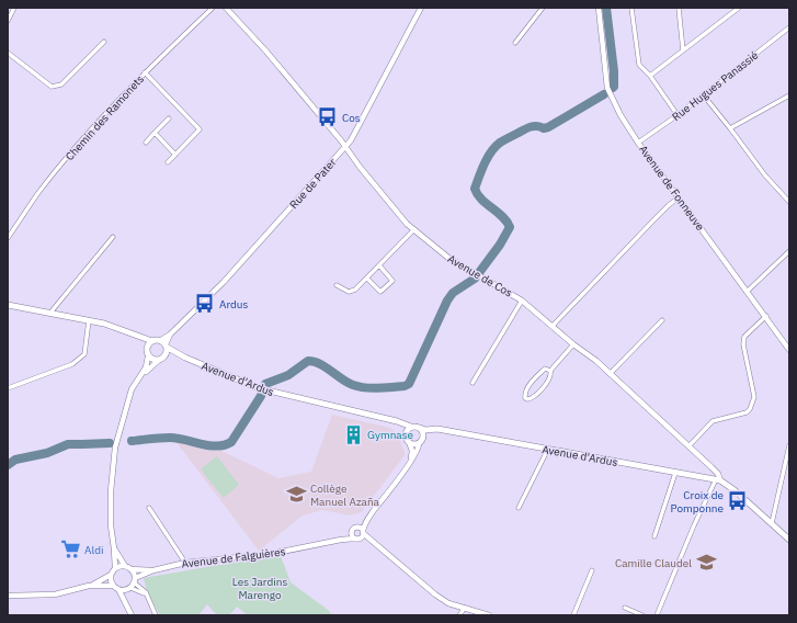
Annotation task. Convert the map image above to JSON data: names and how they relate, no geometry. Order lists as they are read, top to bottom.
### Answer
{
  "streets": {
    "main road": ["Avenue d'Ardus"],
    "street": [
      "Rue Hugues Panassié",
      "Chemin des Ramonets",
      "Rue de Pater",
      "Avenue de Fonneuve",
      "Avenue de Cos",
      "Avenue de Falguières"
    ]
  },
  "crossings": [
    ["Rue Hugues Panassié", "Avenue de Fonneuve"],
    ["Rue de Pater", "Avenue de Cos"],
    ["Rue de Pater", "Avenue d'Ardus"],
    ["Avenue de Cos", "Avenue d'Ardus"]
  ],
  "parks": ["Les Jardins Marengo"],
  "places": {
    "bus stop": ["Cos", "Ardus", "Croix de Pomponne"],
    "building": ["Gymnase"],
    "school or university": ["Collège Manuel Azaña", "Camille Claudel"],
    "supermarket": ["Aldi"]
  }
}
